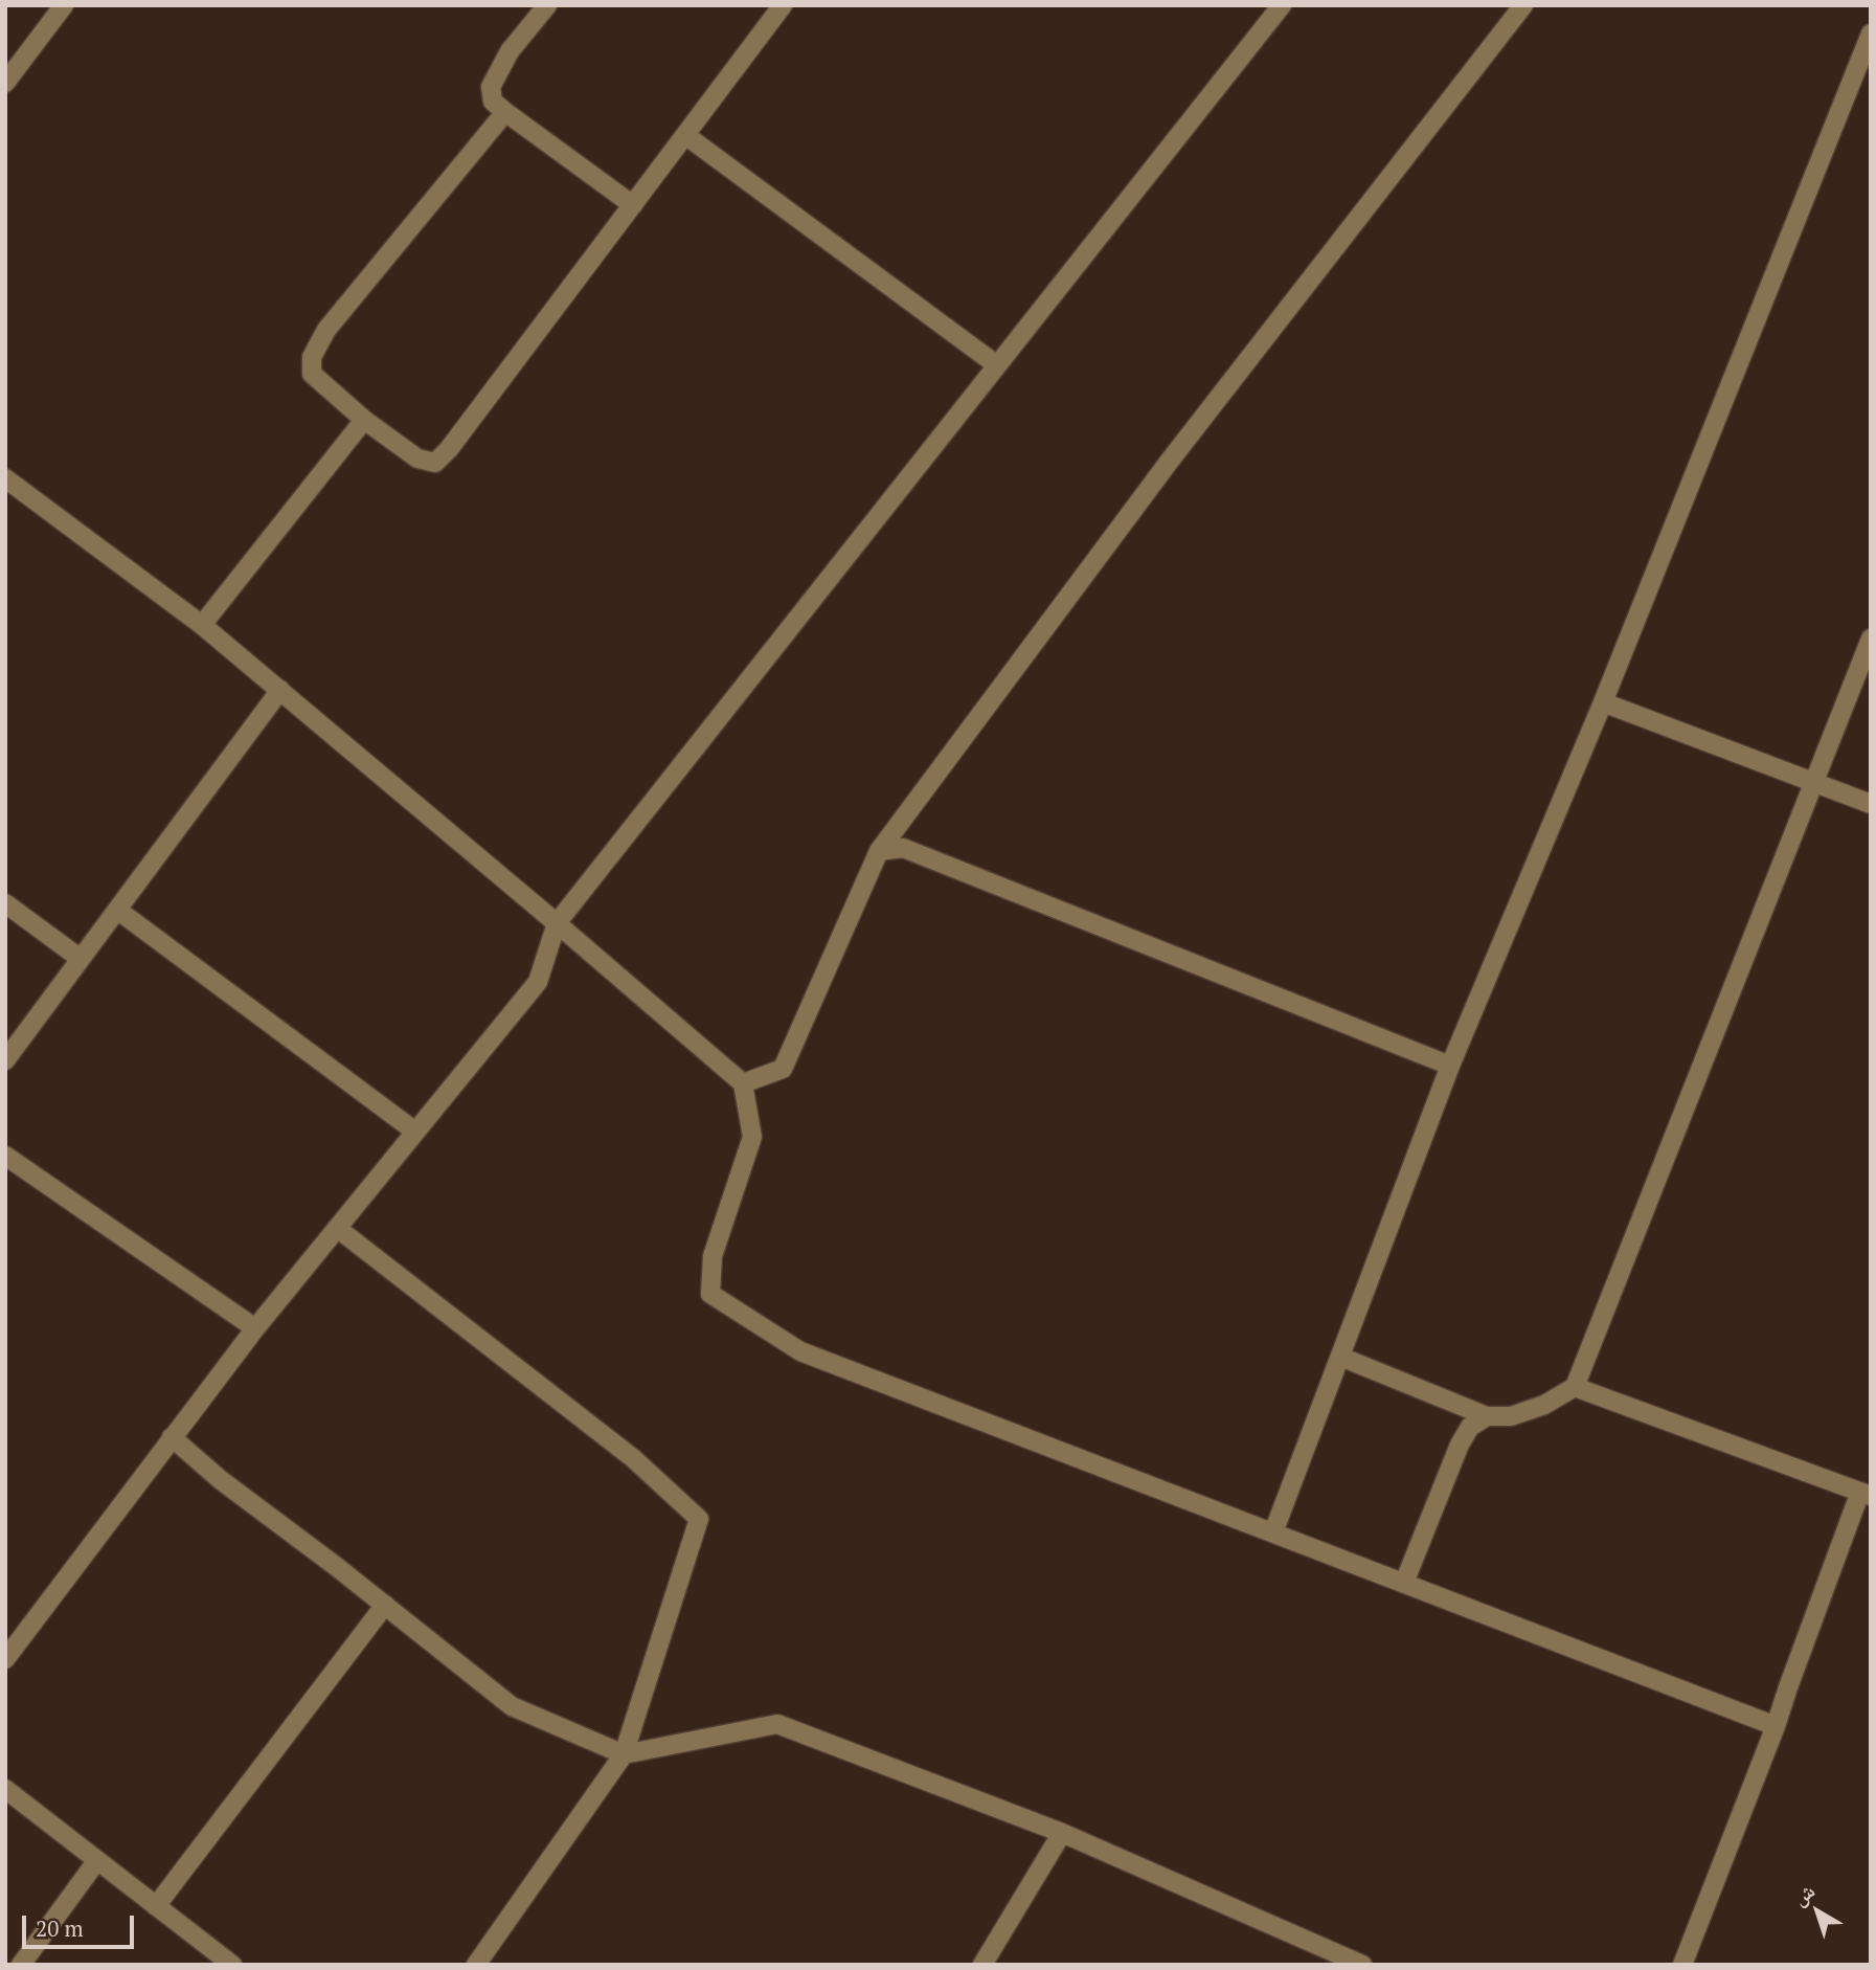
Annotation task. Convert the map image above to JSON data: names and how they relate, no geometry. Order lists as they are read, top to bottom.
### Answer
{
  "scale_bar": "20 m",
  "north": "top left"
}
